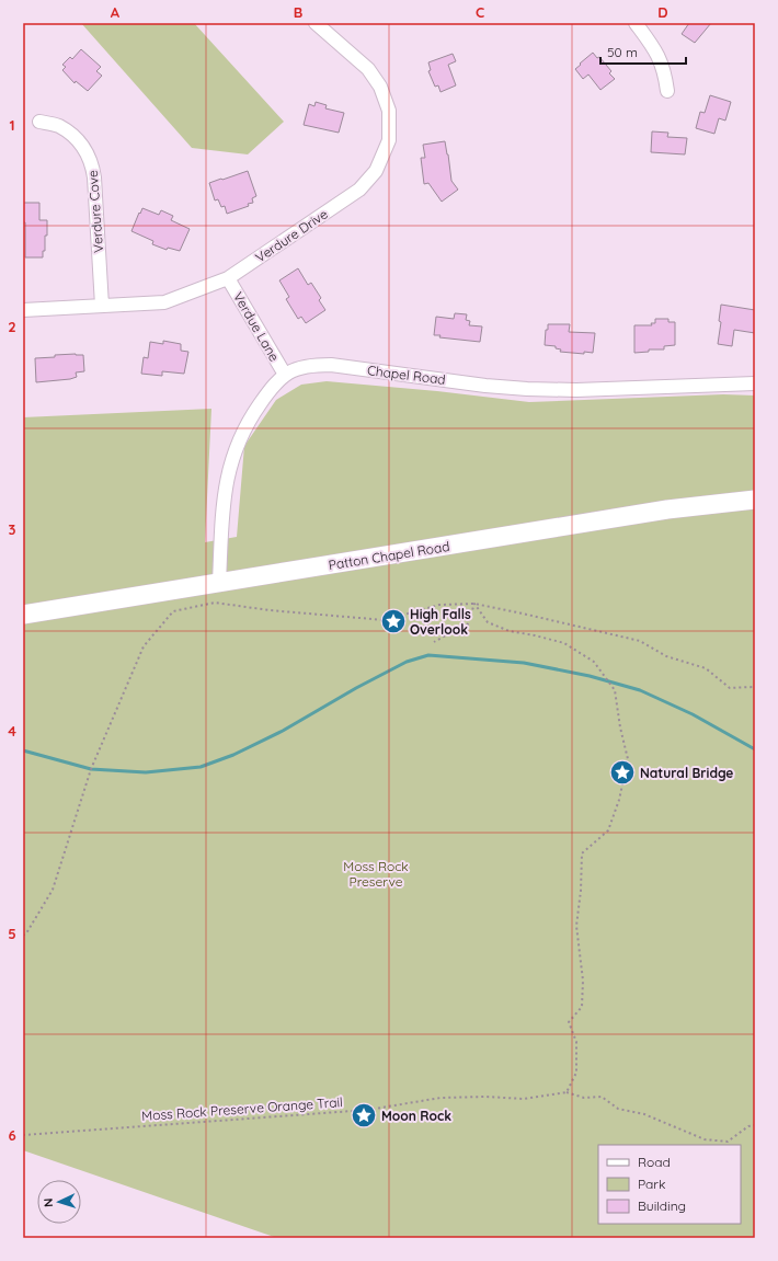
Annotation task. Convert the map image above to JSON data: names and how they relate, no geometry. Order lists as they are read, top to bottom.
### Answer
{
  "streets": {
    "street": [
      "Verdure Cove",
      "Verdure Drive",
      "Verdue Lane",
      "Chapel Road",
      "Patton Chapel Road"
    ],
    "path": ["Moss Rock Preserve Orange Trail"]
  },
  "crossings": [
    ["Verdure Cove", "Verdure Drive"],
    ["Verdure Drive", "Verdue Lane"],
    ["Verdue Lane", "Chapel Road"],
    ["Chapel Road", "Patton Chapel Road"]
  ],
  "parks": ["Moss Rock Preserve"],
  "places": {
    "place": ["High Falls Overlook", "Natural Bridge", "Moon Rock"]
  },
  "legend": ["Road", "Park", "Building"],
  "scale_bar": "50 m",
  "north": "left",
  "grid": {
    "columns": [
      "A",
      "B",
      "C",
      "D"
    ],
    "rows": [
      "1",
      "2",
      "3",
      "4",
      "5",
      "6"
    ]
  }
}
